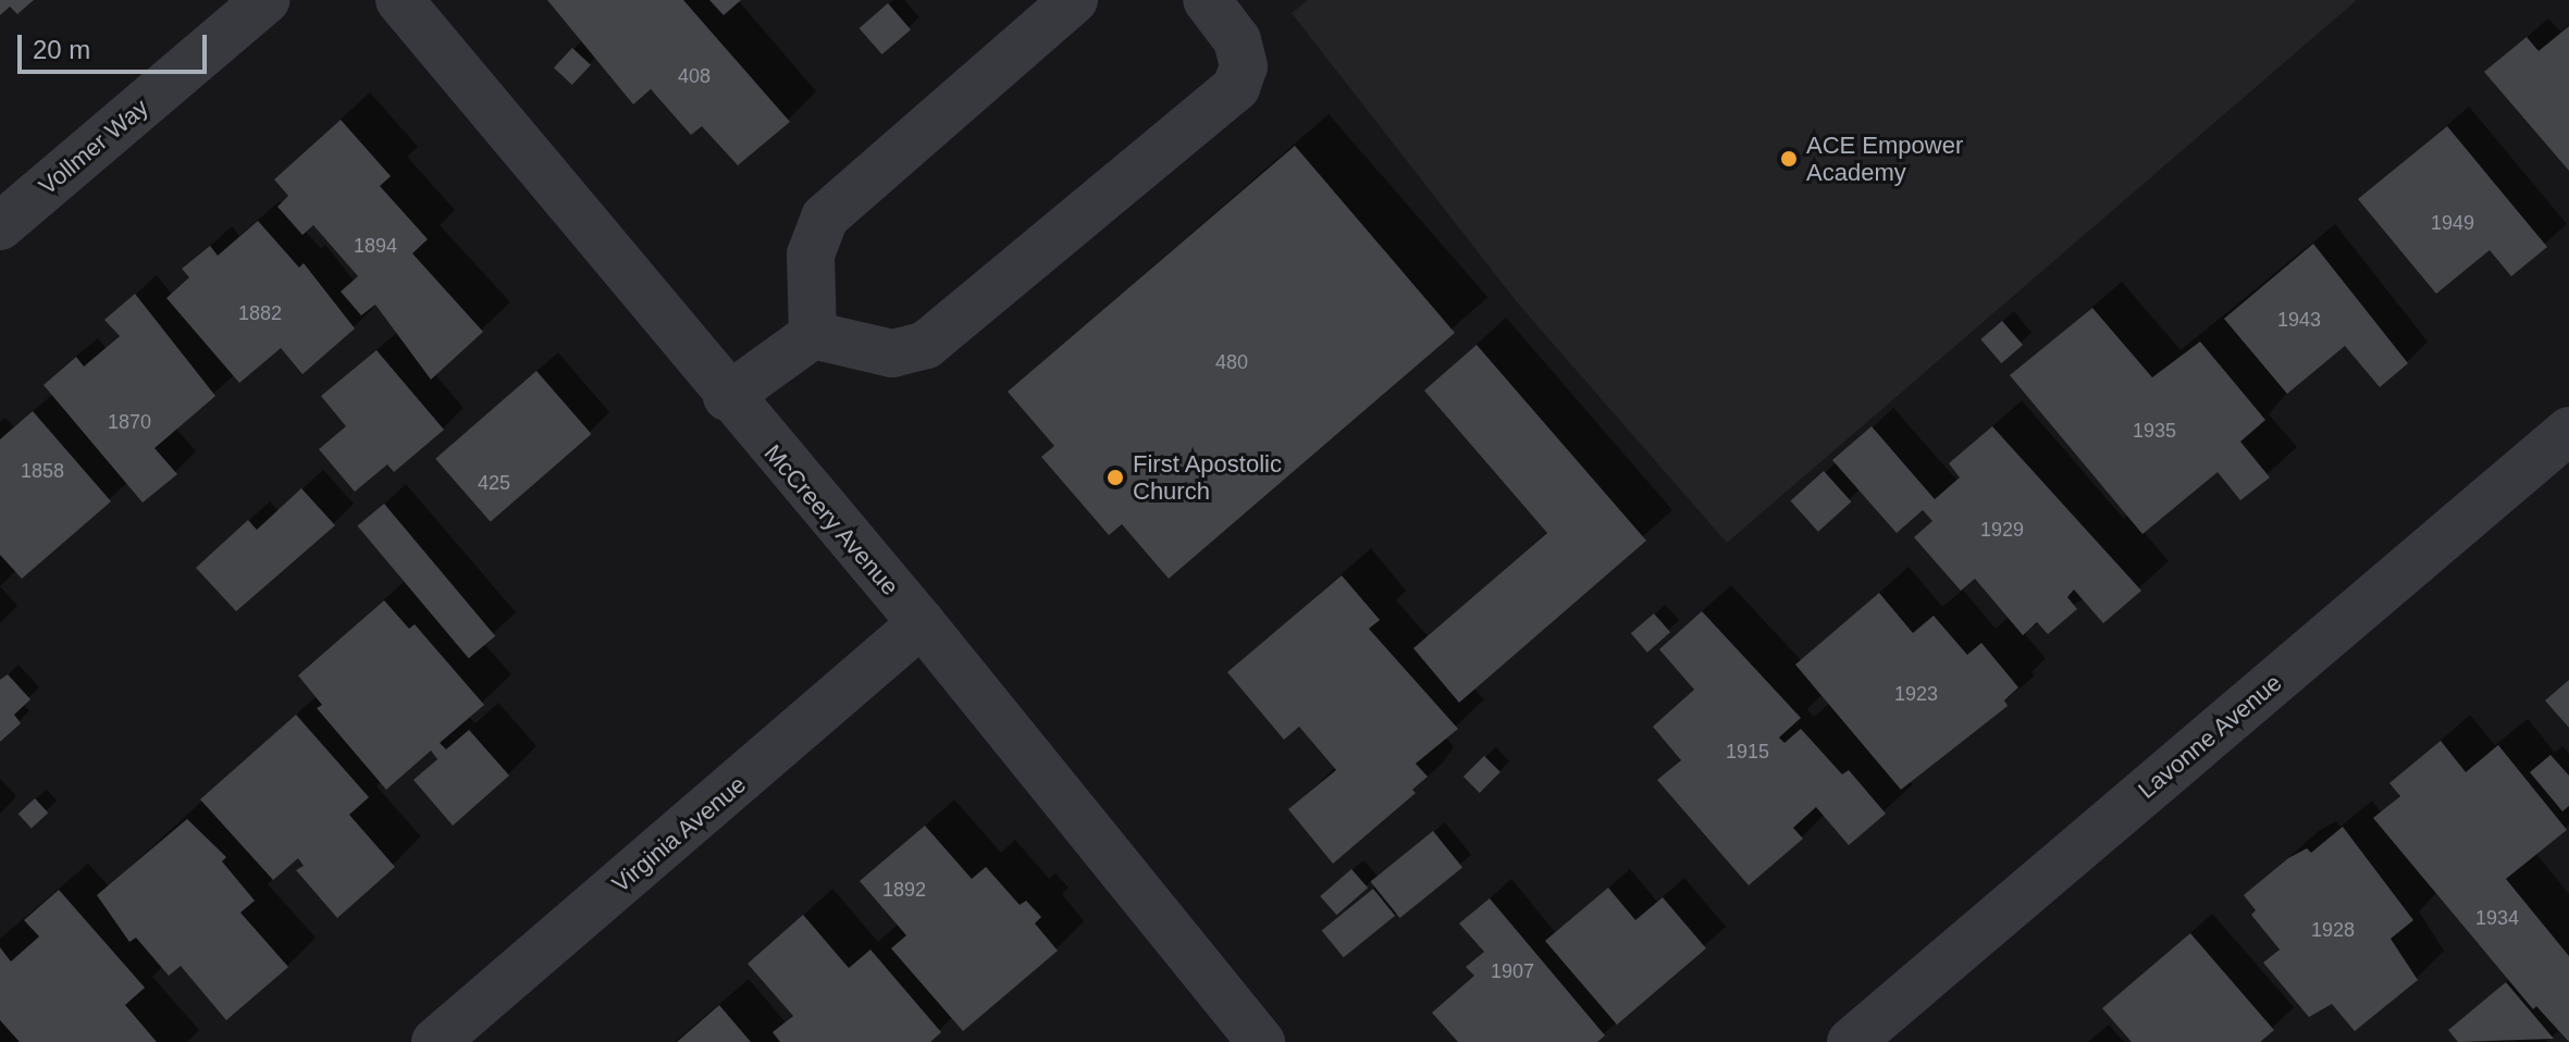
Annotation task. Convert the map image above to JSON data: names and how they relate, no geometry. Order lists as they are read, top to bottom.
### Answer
{
  "streets": {
    "street": [
      "Vollmer Way",
      "McCreery Avenue",
      "Lavonne Avenue",
      "Virginia Avenue"
    ]
  },
  "crossings": [
    ["McCreery Avenue", "Virginia Avenue"]
  ],
  "places": ["ACE Empower Academy", "First Apostolic Church"],
  "house_numbers": [
    "408",
    "1949",
    "1894",
    "1882",
    "1943",
    "480",
    "1870",
    "1935",
    "1858",
    "425",
    "1929",
    "1923",
    "1915",
    "1892",
    "1934",
    "1928",
    "1907"
  ],
  "scale_bar": "20 m"
}
